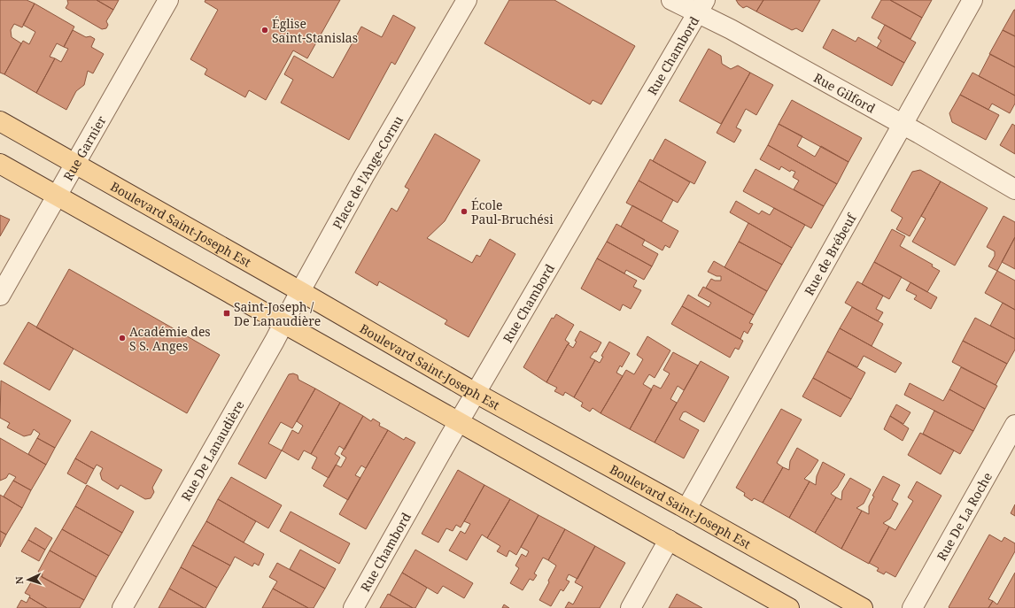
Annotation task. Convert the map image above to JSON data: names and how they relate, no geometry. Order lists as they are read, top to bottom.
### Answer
{
  "streets": {
    "main road": ["Boulevard Saint-Joseph Est"],
    "street": [
      "Rue Chambord",
      "Rue Gilford",
      "Rue Garnier",
      "Place de l'Ange-Cornu",
      "Rue de Brébeuf",
      "Rue De Lanaudière",
      "Rue De La Roche"
    ]
  },
  "crossings": [
    ["Rue Chambord", "Rue Gilford"],
    ["Rue Chambord", "Boulevard Saint-Joseph Est"],
    ["Rue Gilford", "Rue de Brébeuf"],
    ["Rue Garnier", "Boulevard Saint-Joseph Est"],
    ["Place de l'Ange-Cornu", "Boulevard Saint-Joseph Est"],
    ["Place de l'Ange-Cornu", "Rue De Lanaudière"],
    ["Boulevard Saint-Joseph Est", "Rue de Brébeuf"],
    ["Boulevard Saint-Joseph Est", "Rue De Lanaudière"]
  ],
  "places": {
    "other": ["Église Saint-Stanislas", "École Paul-Bruchési", "Académie des S S. Anges"],
    "transit": ["Saint-Joseph / De Lanaudière"]
  },
  "north": "left"
}
